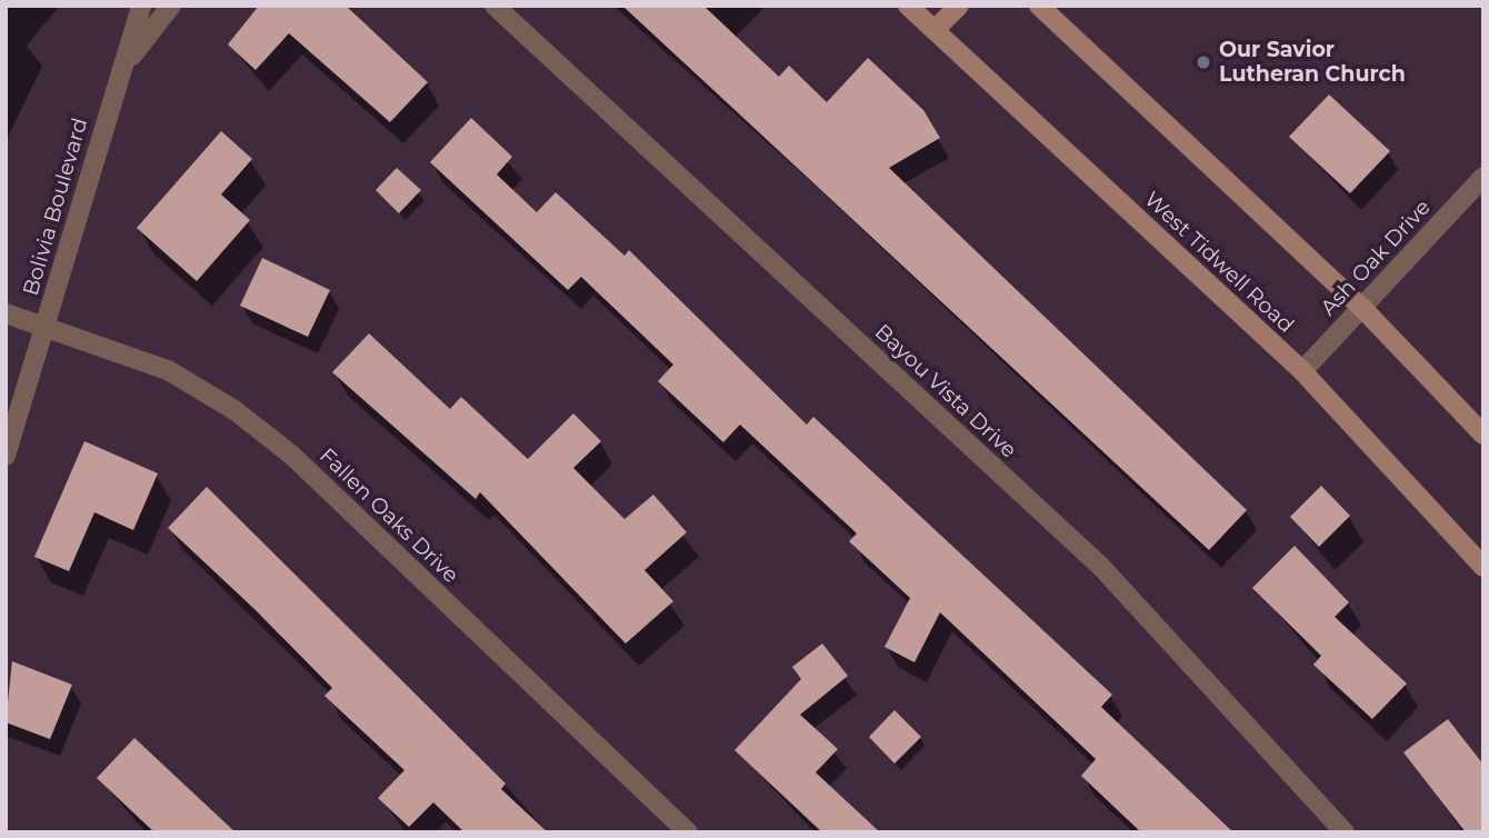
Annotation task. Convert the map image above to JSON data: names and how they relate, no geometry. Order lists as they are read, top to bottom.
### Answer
{
  "streets": {
    "main road": ["West Tidwell Road"],
    "street": [
      "Bolivia Boulevard",
      "Ash Oak Drive",
      "Bayou Vista Drive",
      "Fallen Oaks Drive"
    ]
  },
  "crossings": [
    ["Bolivia Boulevard", "Fallen Oaks Drive"],
    ["Ash Oak Drive", "West Tidwell Road"]
  ],
  "places": ["Our Savior Lutheran Church"]
}
